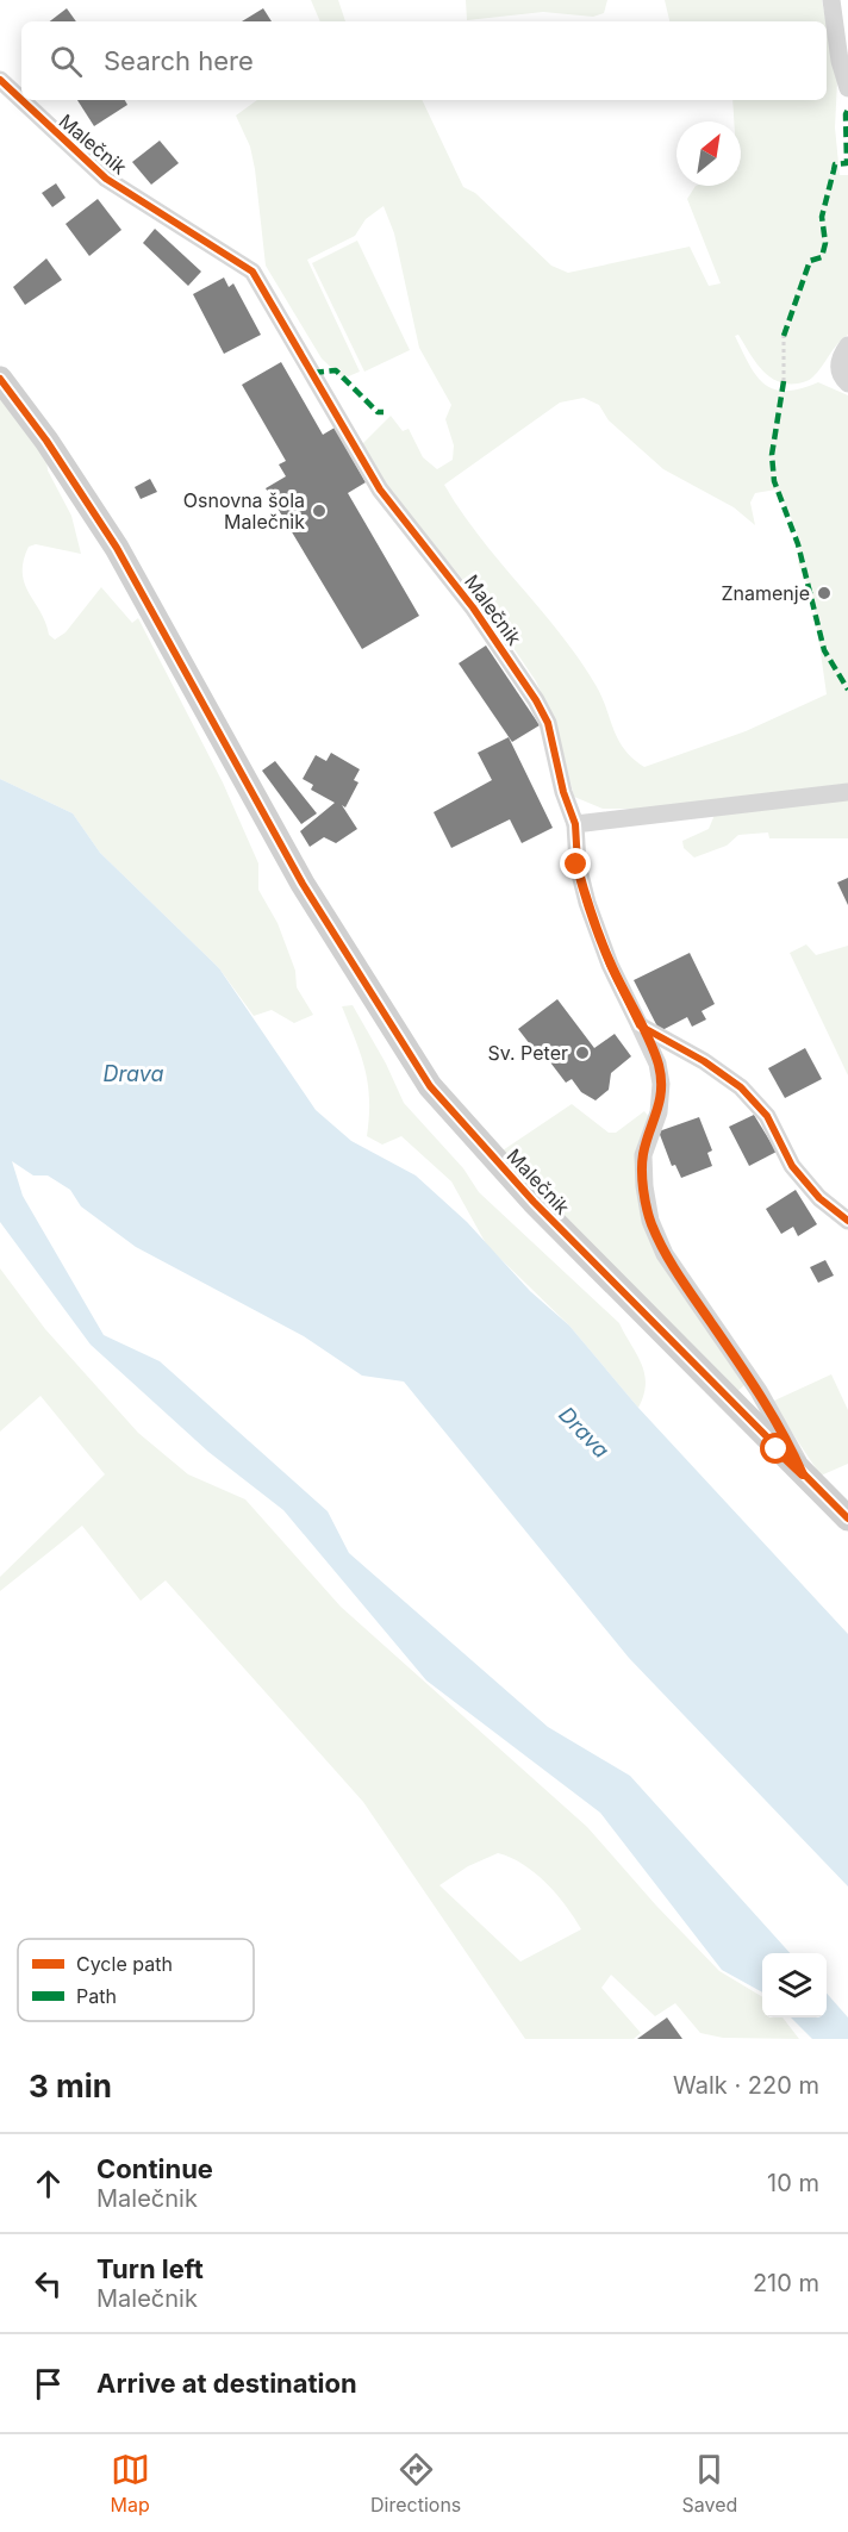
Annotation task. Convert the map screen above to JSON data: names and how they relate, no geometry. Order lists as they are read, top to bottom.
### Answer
{
  "streets": {
    "street": ["Malečnik"]
  },
  "water": ["Drava"],
  "places": ["Osnovna šola Malečnik", "Znamenje", "Sv. Peter"],
  "legend": ["Cycle path", "Path"],
  "north": "top right",
  "page": {
    "search": "Search here",
    "heading": ["3 min", "Walk · 220 m"],
    "list": [
      ["Continue", "Malečnik", "10 m"],
      ["Turn left", "Malečnik", "210 m"],
      "Arrive at destination"
    ],
    "nav": ["Map", "Directions", "Saved"]
  }
}
